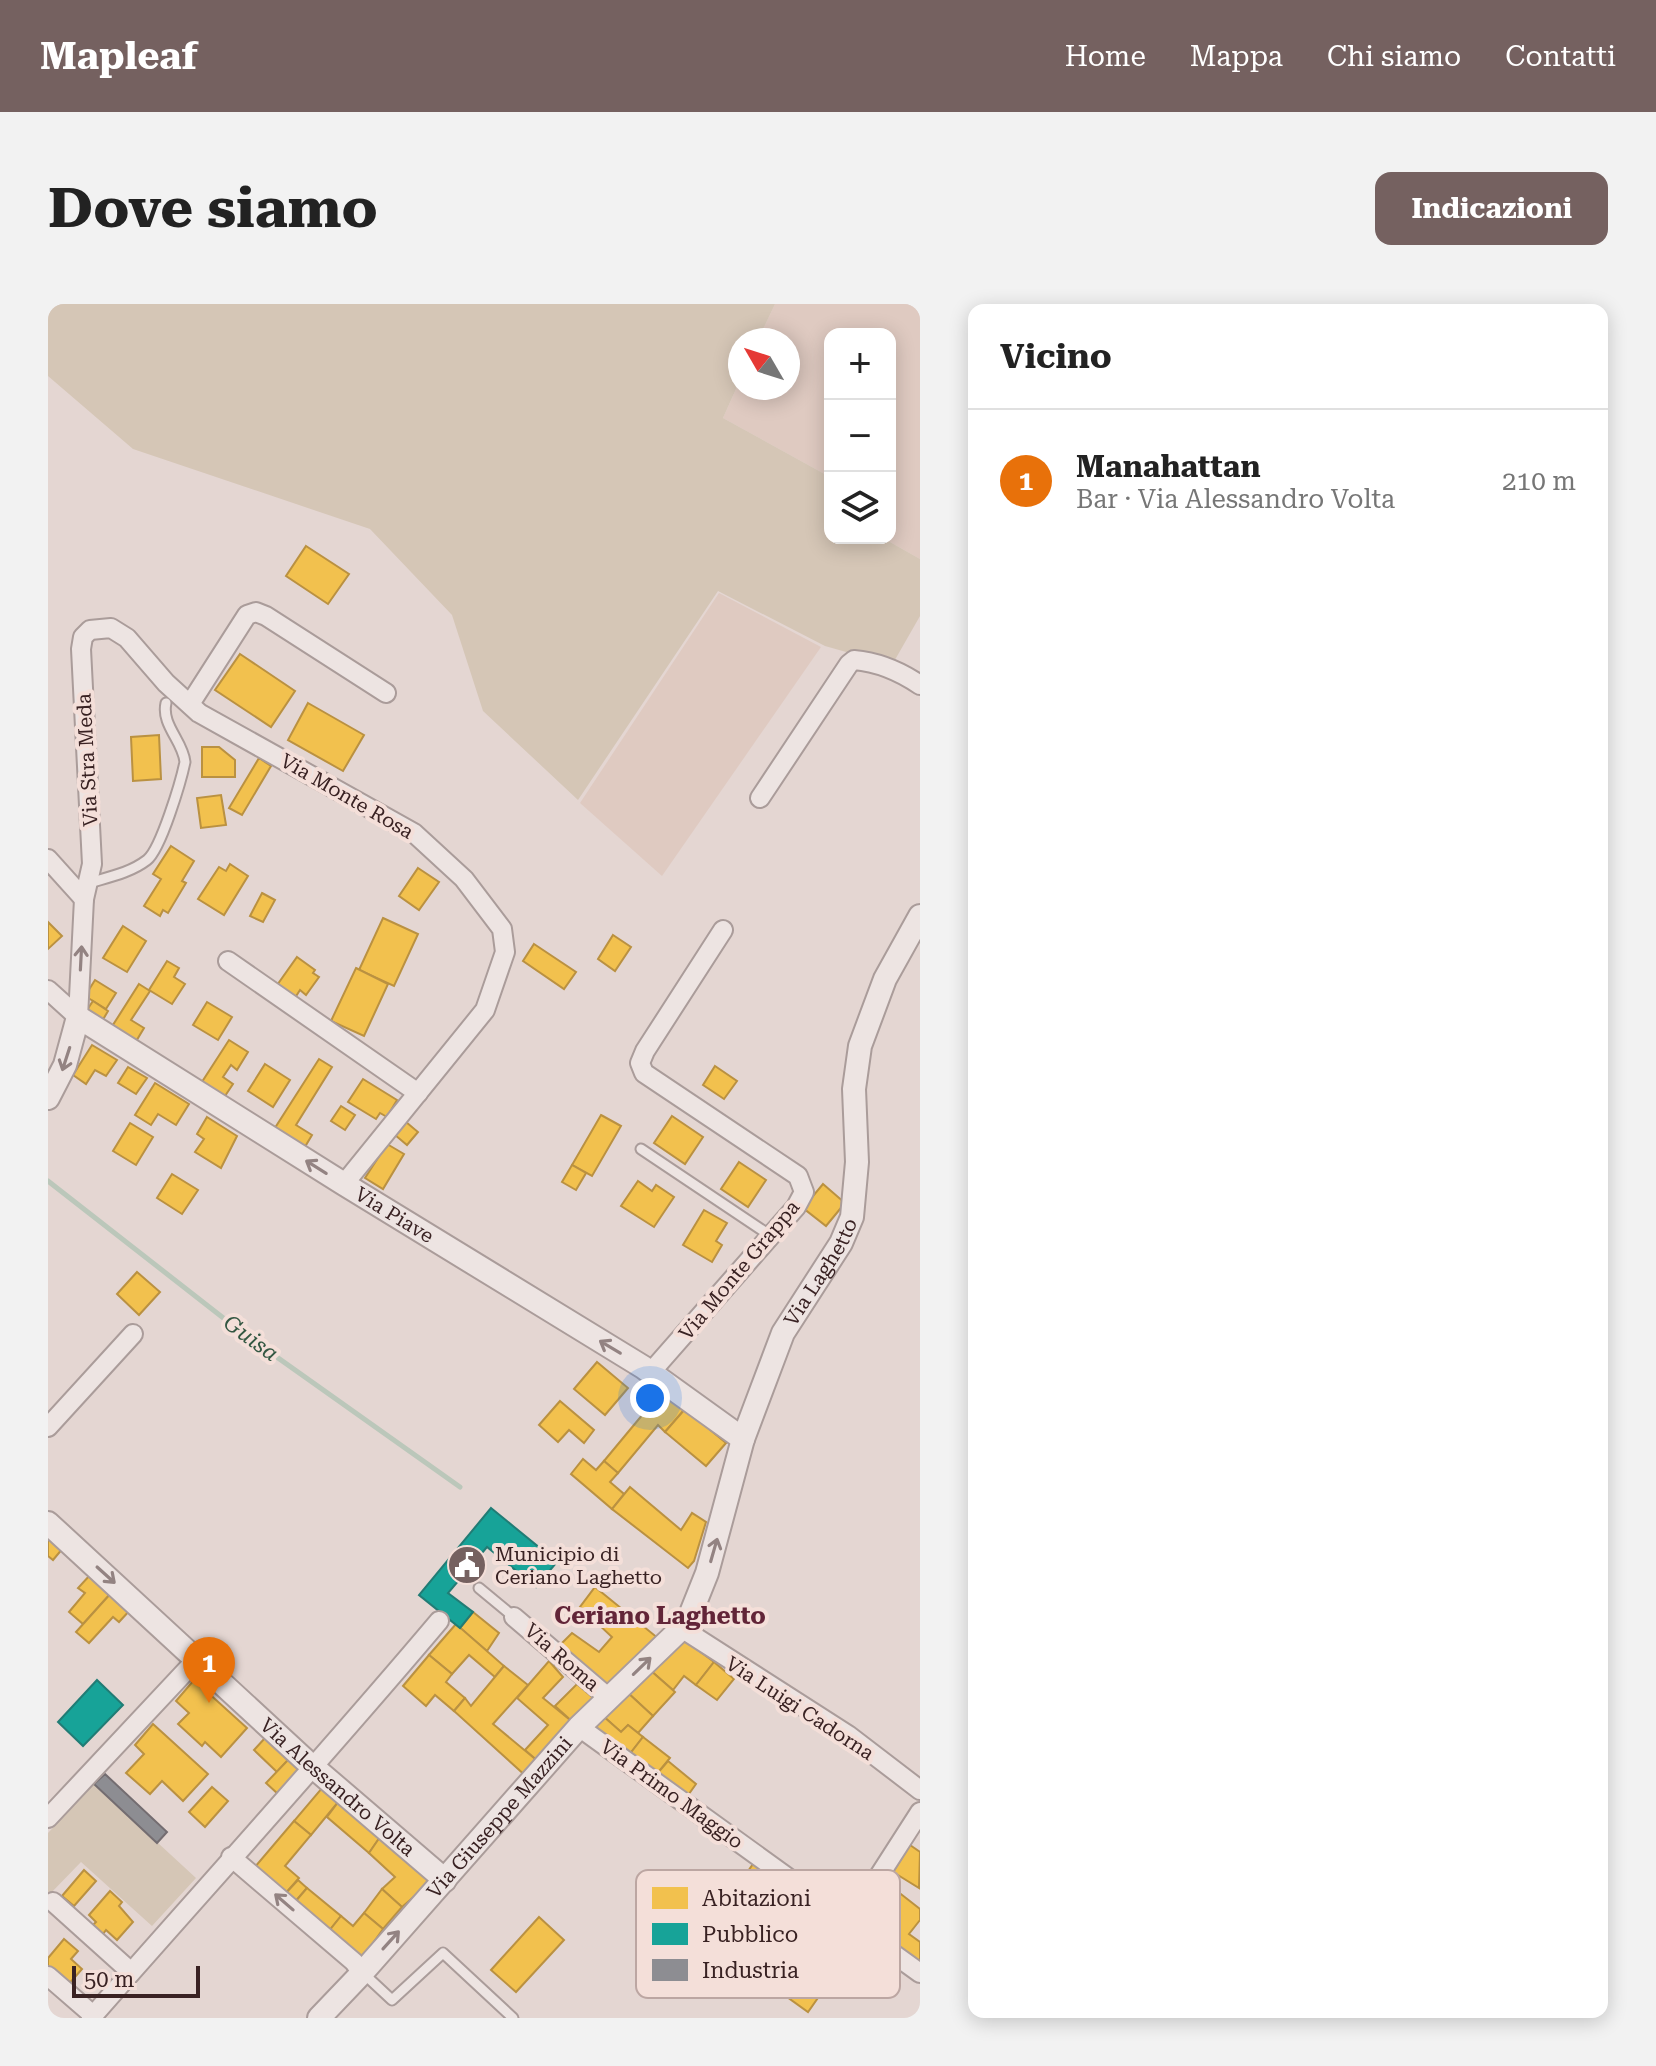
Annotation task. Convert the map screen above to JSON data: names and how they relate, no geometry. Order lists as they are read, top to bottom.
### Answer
{
  "streets": {
    "street": [
      "Via Stra Meda",
      "Via Monte Rosa",
      "Via Piave",
      "Via Monte Grappa",
      "Via Laghetto",
      "Via Roma",
      "Via Luigi Cadorna",
      "Via Alessandro Volta",
      "Via Primo Maggio",
      "Via Giuseppe Mazzini"
    ]
  },
  "crossings": [
    ["Via Stra Meda", "Via Monte Rosa"],
    ["Via Stra Meda", "Via Piave"],
    ["Via Monte Rosa", "Via Piave"],
    ["Via Piave", "Via Monte Grappa"],
    ["Via Piave", "Via Laghetto"],
    ["Via Laghetto", "Via Luigi Cadorna"],
    ["Via Laghetto", "Via Giuseppe Mazzini"],
    ["Via Roma", "Via Giuseppe Mazzini"],
    ["Via Luigi Cadorna", "Via Giuseppe Mazzini"],
    ["Via Alessandro Volta", "Via Giuseppe Mazzini"],
    ["Via Primo Maggio", "Via Giuseppe Mazzini"]
  ],
  "one_way": ["Via Alessandro Volta"],
  "districts": ["Ceriano Laghetto"],
  "water": ["Guisa"],
  "places": {
    "public building": ["Municipio di Ceriano Laghetto"]
  },
  "legend": ["Abitazioni", "Pubblico", "Industria"],
  "scale_bar": "50 m",
  "north": "top left",
  "page": {
    "header": "Mapleaf",
    "nav": [
      "Home",
      "Mappa",
      "Chi siamo",
      "Contatti"
    ],
    "buttons": "Indicazioni",
    "title": "Dove siamo",
    "heading": "Vicino",
    "map_buttons": ["+", "−"],
    "list": [
      {
        "mark": "1",
        "name": "Manahattan",
        "note": "Bar · Via Alessandro Volta",
        "value": "210 m"
      }
    ],
    "pins": "1",
    "scale": "50 m"
  }
}
